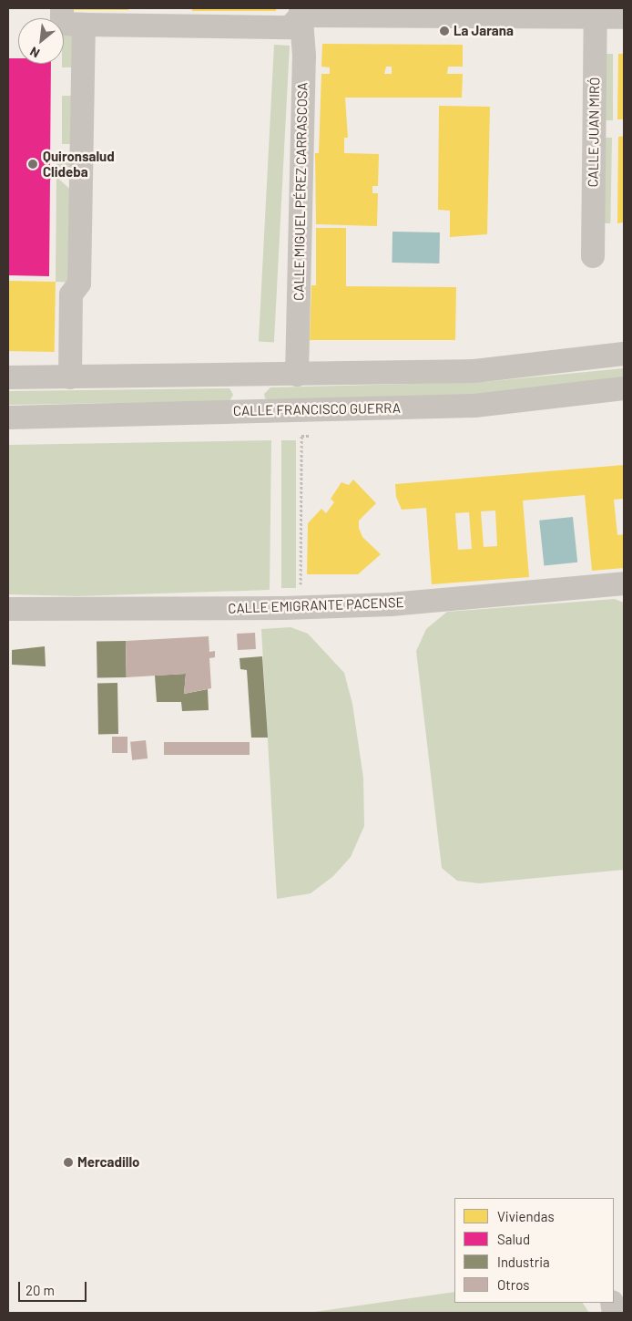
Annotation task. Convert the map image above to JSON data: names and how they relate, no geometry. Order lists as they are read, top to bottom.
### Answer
{
  "streets": {
    "street": [
      "CALLE JUAN MIRÓ",
      "CALLE MIGUEL PÉREZ CARRASCOSA",
      "CALLE FRANCISCO GUERRA",
      "CALLE EMIGRANTE PACENSE"
    ]
  },
  "places": ["La Jarana", "Quironsalud Clideba", "Mercadillo"],
  "legend": [
    "Viviendas",
    "Salud",
    "Industria",
    "Otros"
  ],
  "scale_bar": "20 m",
  "north": "bottom left"
}
